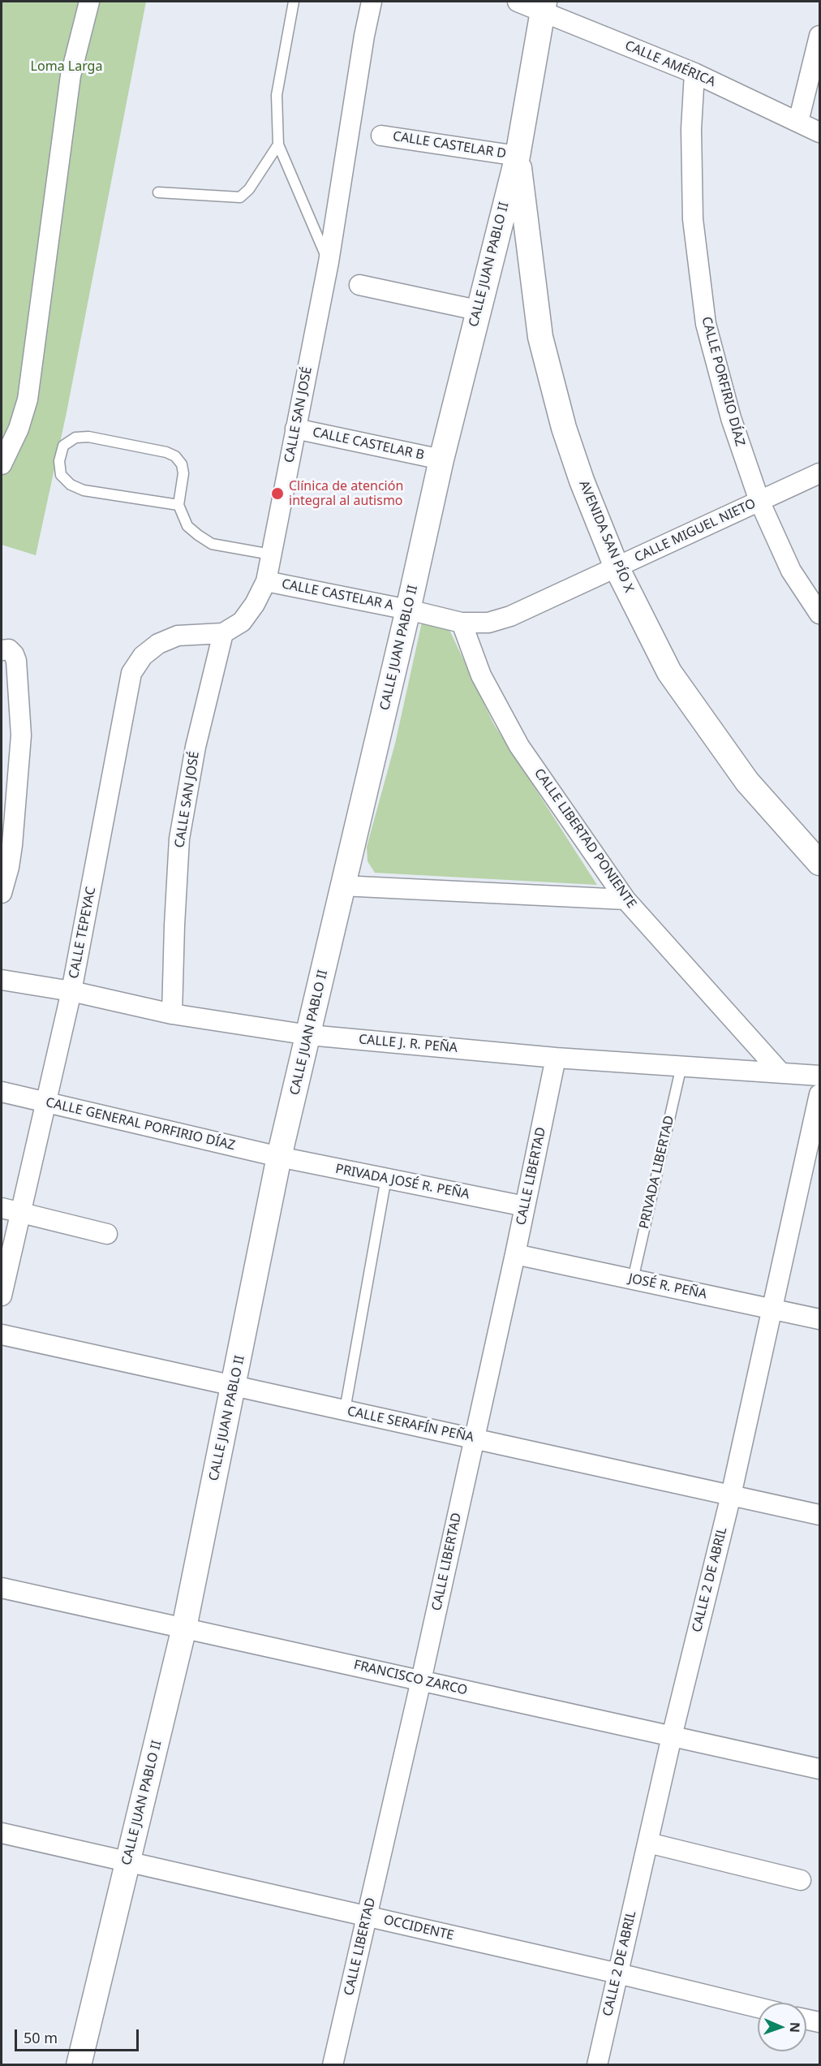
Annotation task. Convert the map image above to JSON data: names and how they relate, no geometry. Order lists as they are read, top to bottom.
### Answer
{
  "streets": {
    "street": [
      "CALLE AMÉRICA",
      "CALLE CASTELAR D",
      "CALLE JUAN PABLO II",
      "CALLE PORFIRIO DÍAZ",
      "CALLE SAN JOSÉ",
      "CALLE CASTELAR B",
      "CALLE MIGUEL NIETO",
      "AVENIDA SAN PÍO X",
      "CALLE CASTELAR A",
      "CALLE LIBERTAD PONIENTE",
      "CALLE TEPEYAC",
      "CALLE J. R. PEÑA",
      "CALLE GENERAL PORFIRIO DÍAZ",
      "CALLE LIBERTAD",
      "PRIVADA JOSÉ R. PEÑA",
      "JOSÉ R. PEÑA",
      "CALLE SERAFÍN PEÑA",
      "CALLE 2 DE ABRIL",
      "FRANCISCO ZARCO",
      "OCCIDENTE"
    ],
    "lane": ["PRIVADA LIBERTAD"]
  },
  "crossings": [
    ["CALLE AMÉRICA", "CALLE JUAN PABLO II"],
    ["CALLE AMÉRICA", "CALLE PORFIRIO DÍAZ"],
    ["CALLE CASTELAR D", "CALLE JUAN PABLO II"],
    ["CALLE CASTELAR D", "AVENIDA SAN PÍO X"],
    ["CALLE JUAN PABLO II", "CALLE CASTELAR B"],
    ["CALLE JUAN PABLO II", "AVENIDA SAN PÍO X"],
    ["CALLE JUAN PABLO II", "CALLE CASTELAR A"],
    ["CALLE JUAN PABLO II", "CALLE J. R. PEÑA"],
    ["CALLE JUAN PABLO II", "CALLE GENERAL PORFIRIO DÍAZ"],
    ["CALLE JUAN PABLO II", "PRIVADA JOSÉ R. PEÑA"],
    ["CALLE JUAN PABLO II", "CALLE SERAFÍN PEÑA"],
    ["CALLE JUAN PABLO II", "FRANCISCO ZARCO"],
    ["CALLE JUAN PABLO II", "OCCIDENTE"],
    ["CALLE PORFIRIO DÍAZ", "CALLE MIGUEL NIETO"],
    ["CALLE SAN JOSÉ", "CALLE CASTELAR B"],
    ["CALLE SAN JOSÉ", "CALLE CASTELAR A"],
    ["CALLE SAN JOSÉ", "CALLE TEPEYAC"],
    ["CALLE SAN JOSÉ", "CALLE J. R. PEÑA"],
    ["CALLE MIGUEL NIETO", "AVENIDA SAN PÍO X"],
    ["CALLE MIGUEL NIETO", "CALLE LIBERTAD PONIENTE"],
    ["CALLE LIBERTAD PONIENTE", "CALLE J. R. PEÑA"],
    ["CALLE TEPEYAC", "CALLE J. R. PEÑA"],
    ["CALLE TEPEYAC", "CALLE GENERAL PORFIRIO DÍAZ"],
    ["CALLE J. R. PEÑA", "PRIVADA LIBERTAD"],
    ["CALLE J. R. PEÑA", "CALLE LIBERTAD"],
    ["CALLE GENERAL PORFIRIO DÍAZ", "PRIVADA JOSÉ R. PEÑA"],
    ["PRIVADA LIBERTAD", "JOSÉ R. PEÑA"],
    ["CALLE LIBERTAD", "PRIVADA JOSÉ R. PEÑA"],
    ["CALLE LIBERTAD", "JOSÉ R. PEÑA"],
    ["CALLE LIBERTAD", "CALLE SERAFÍN PEÑA"],
    ["CALLE LIBERTAD", "FRANCISCO ZARCO"],
    ["CALLE LIBERTAD", "OCCIDENTE"],
    ["JOSÉ R. PEÑA", "CALLE 2 DE ABRIL"],
    ["CALLE SERAFÍN PEÑA", "CALLE 2 DE ABRIL"],
    ["CALLE 2 DE ABRIL", "FRANCISCO ZARCO"],
    ["CALLE 2 DE ABRIL", "OCCIDENTE"]
  ],
  "parks": ["Loma Larga"],
  "places": ["Clínica de atención integral al autismo"],
  "scale_bar": "50 m",
  "north": "right"
}
